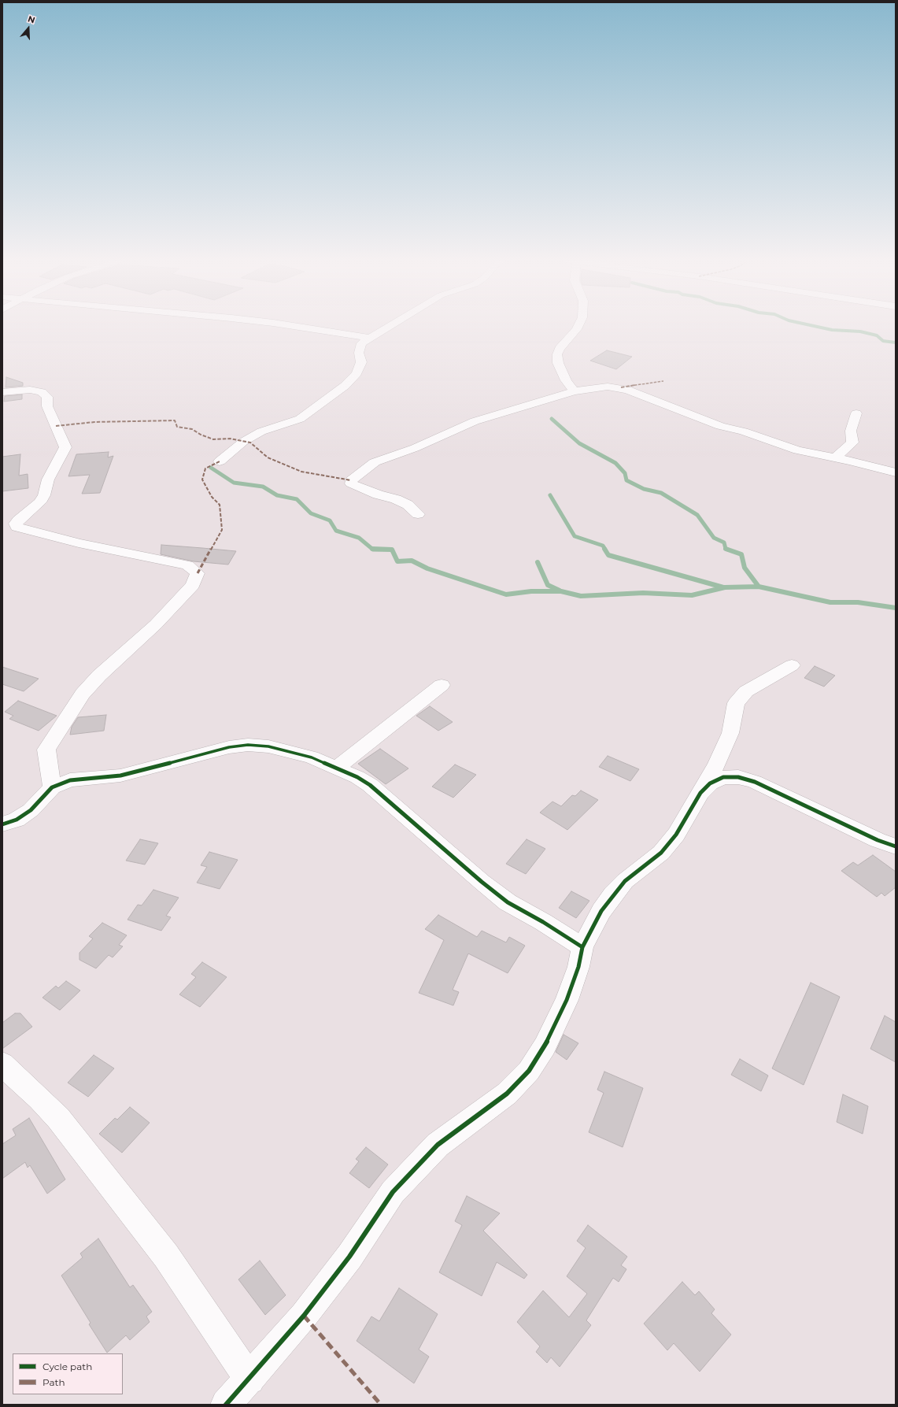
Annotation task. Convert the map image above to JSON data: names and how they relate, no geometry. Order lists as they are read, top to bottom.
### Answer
{
  "legend": ["Cycle path", "Path"],
  "north": "top"
}
